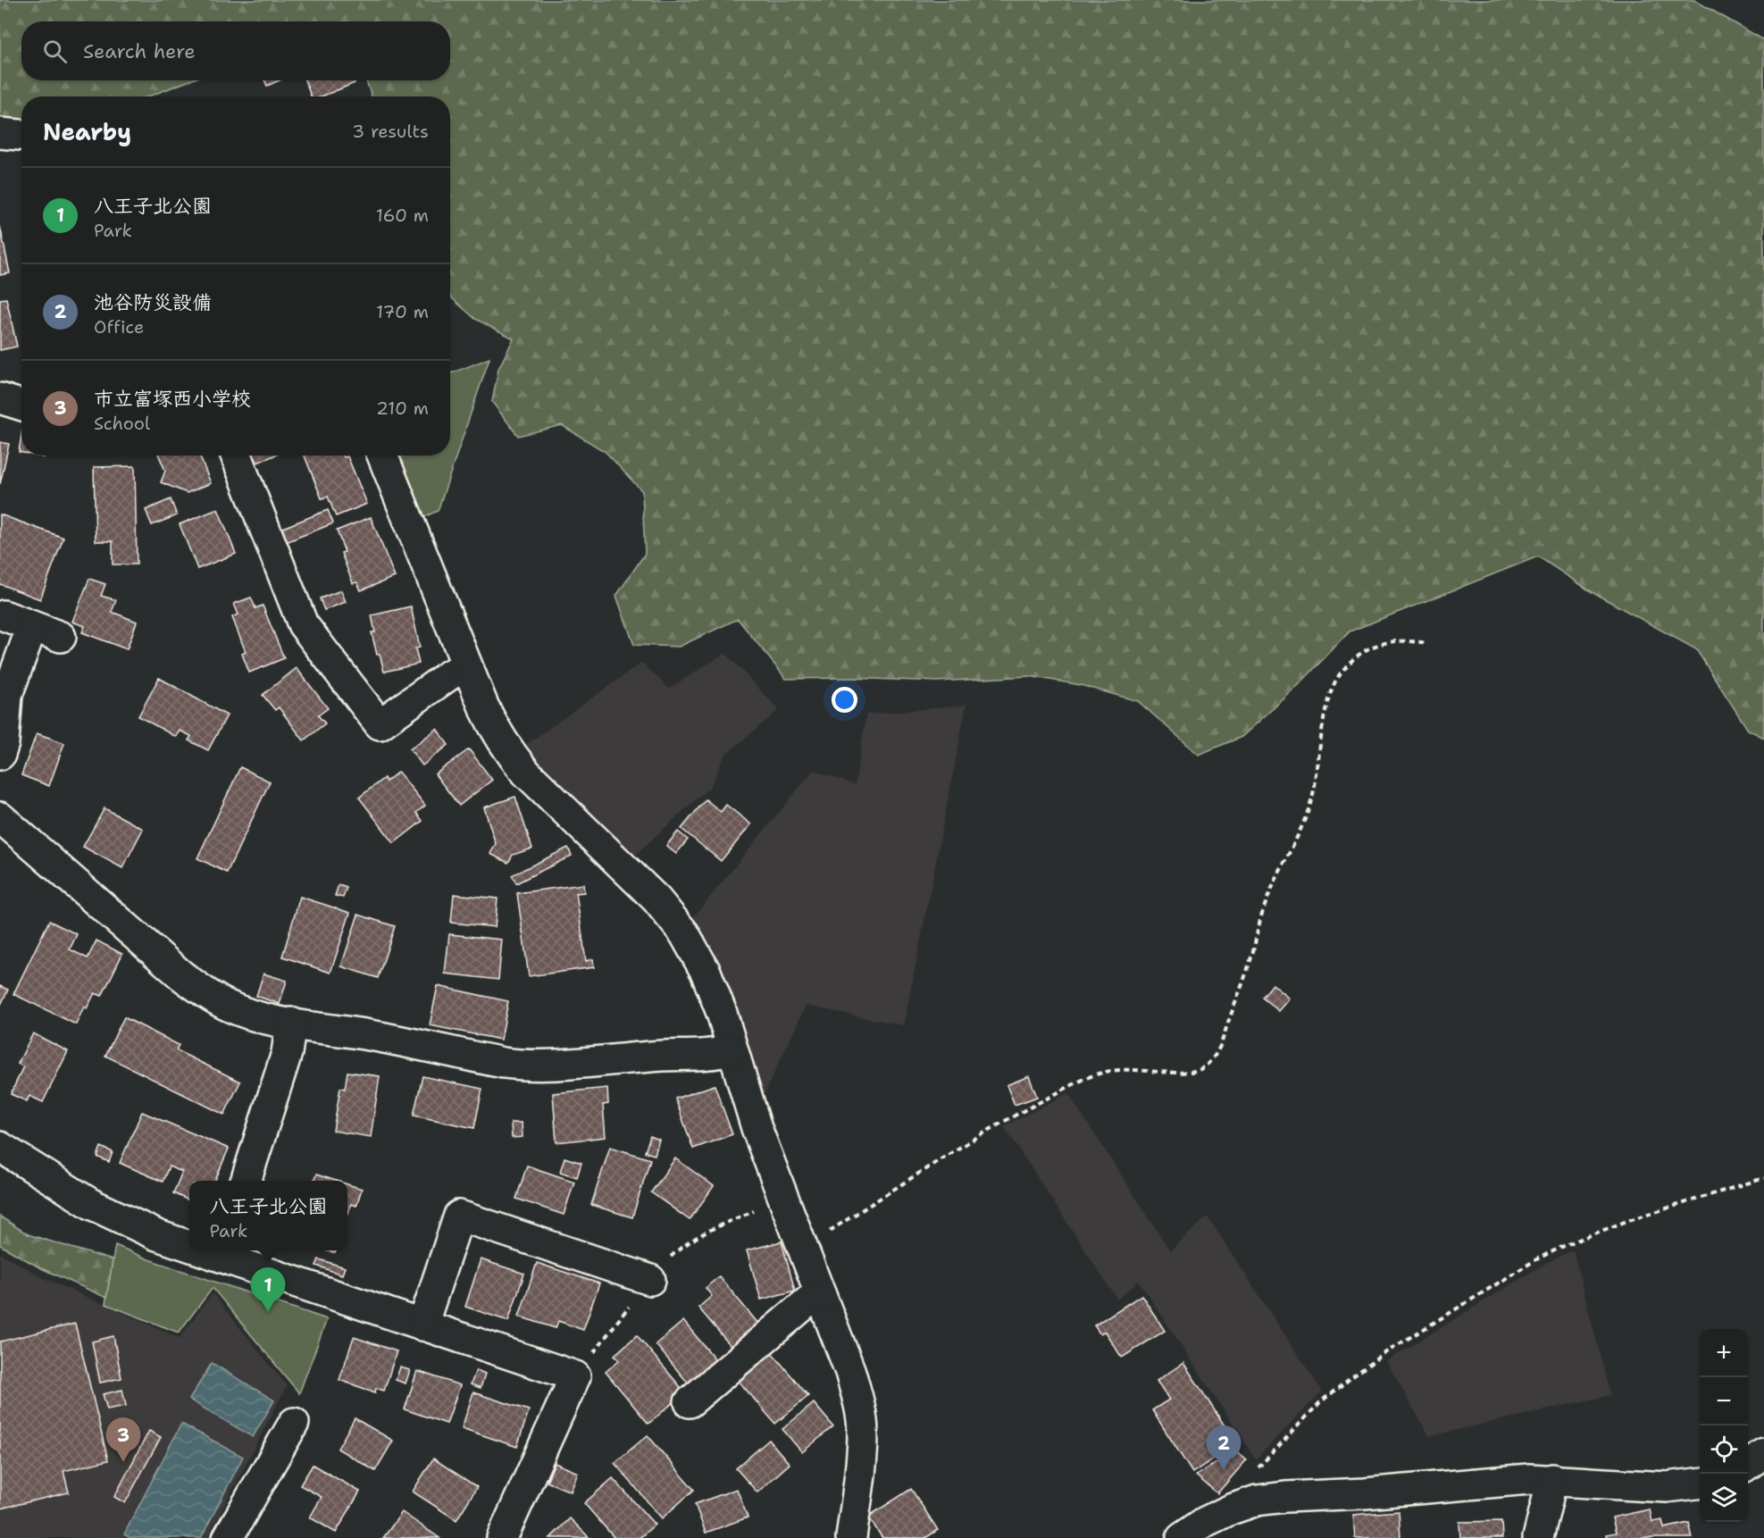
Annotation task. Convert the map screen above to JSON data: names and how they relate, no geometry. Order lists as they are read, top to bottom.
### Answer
{
  "page": {
    "search": "Search here",
    "heading": ["Nearby", "3 results"],
    "list": [
      {
        "mark": "1",
        "name": "八王子北公園",
        "note": "Park",
        "value": "160 m"
      },
      {
        "mark": "2",
        "name": "池谷防災設備",
        "note": "Office",
        "value": "170 m"
      },
      {
        "mark": "3",
        "name": "市立富塚西小学校",
        "note": "School",
        "value": "210 m"
      }
    ],
    "popup": ["八王子北公園", "Park"],
    "pins": ["1", "3", "2"],
    "map_buttons": ["+", "−"]
  }
}
